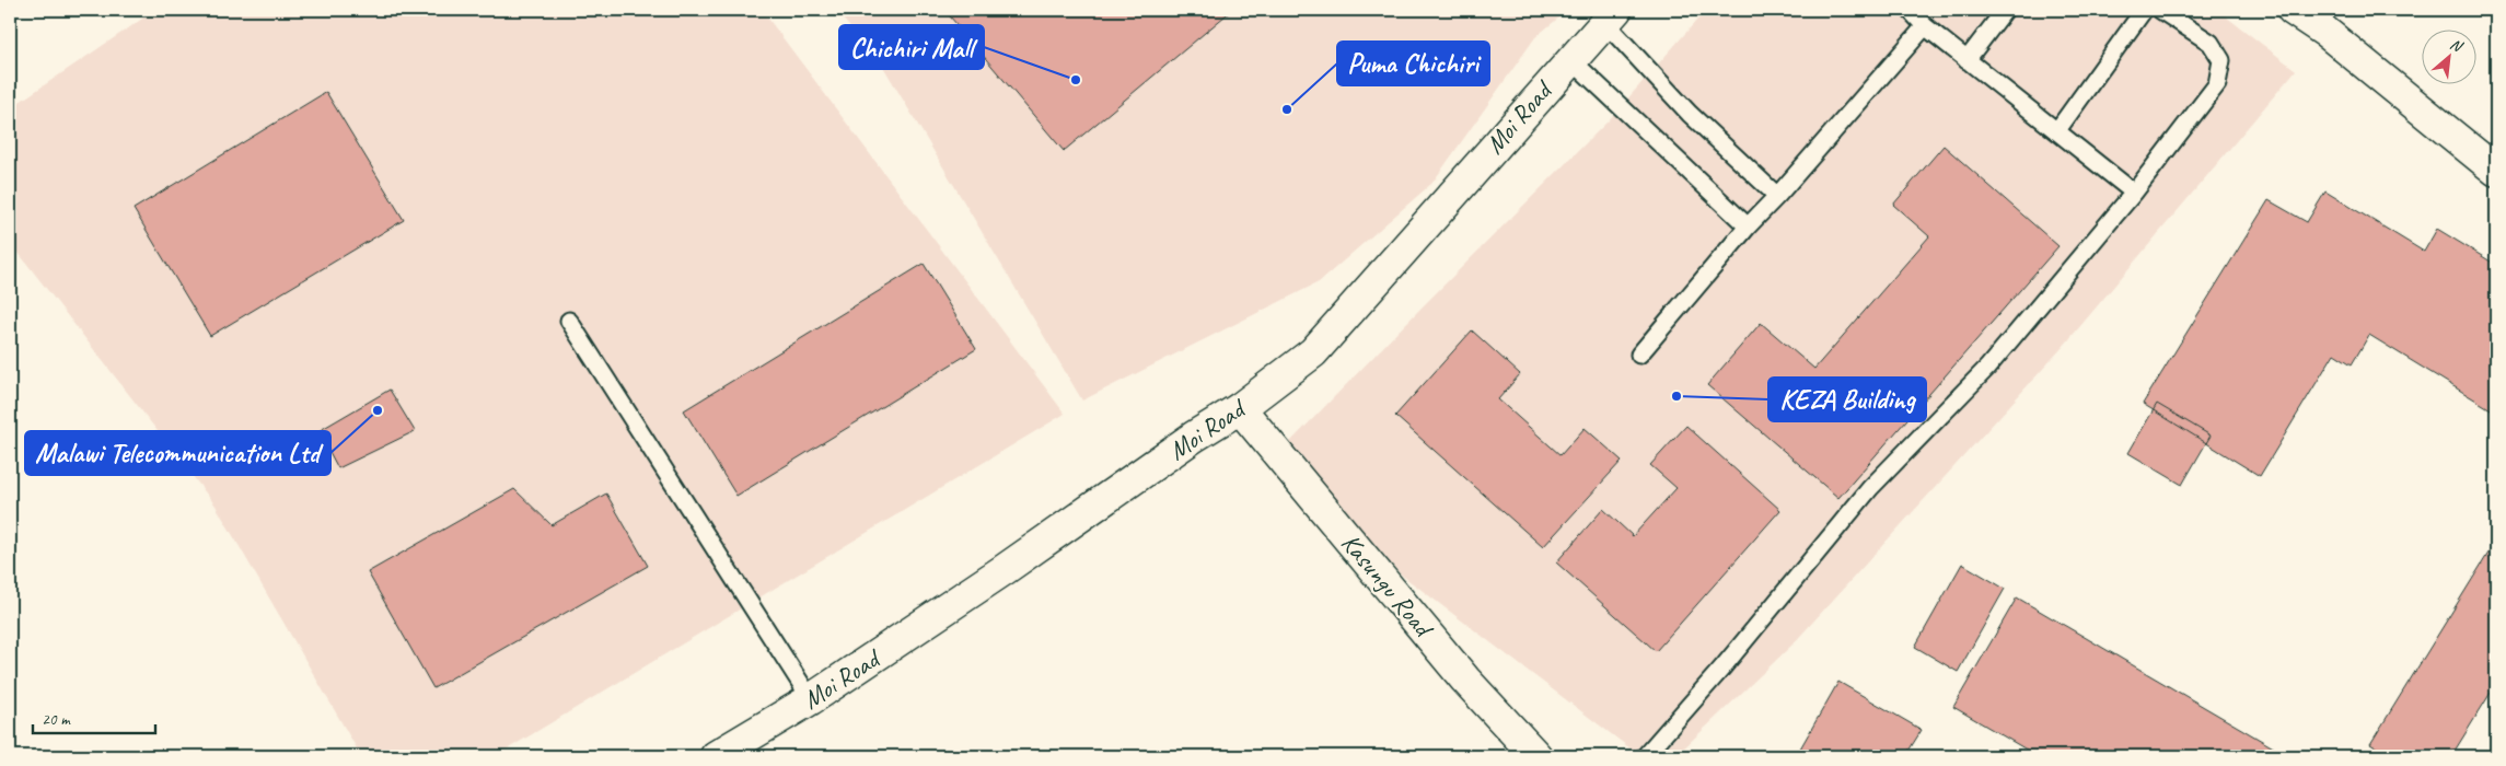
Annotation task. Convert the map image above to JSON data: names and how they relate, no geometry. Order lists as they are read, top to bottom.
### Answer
{
  "streets": {
    "main road": ["Moi Road", "Kasungu Road"]
  },
  "crossings": [
    ["Moi Road", "Kasungu Road"]
  ],
  "places": [
    "Chichiri Mall",
    "Puma Chichiri",
    "KEZA Building",
    "Malawi Telecommunication Ltd"
  ],
  "scale_bar": "20 m",
  "north": "top right"
}
